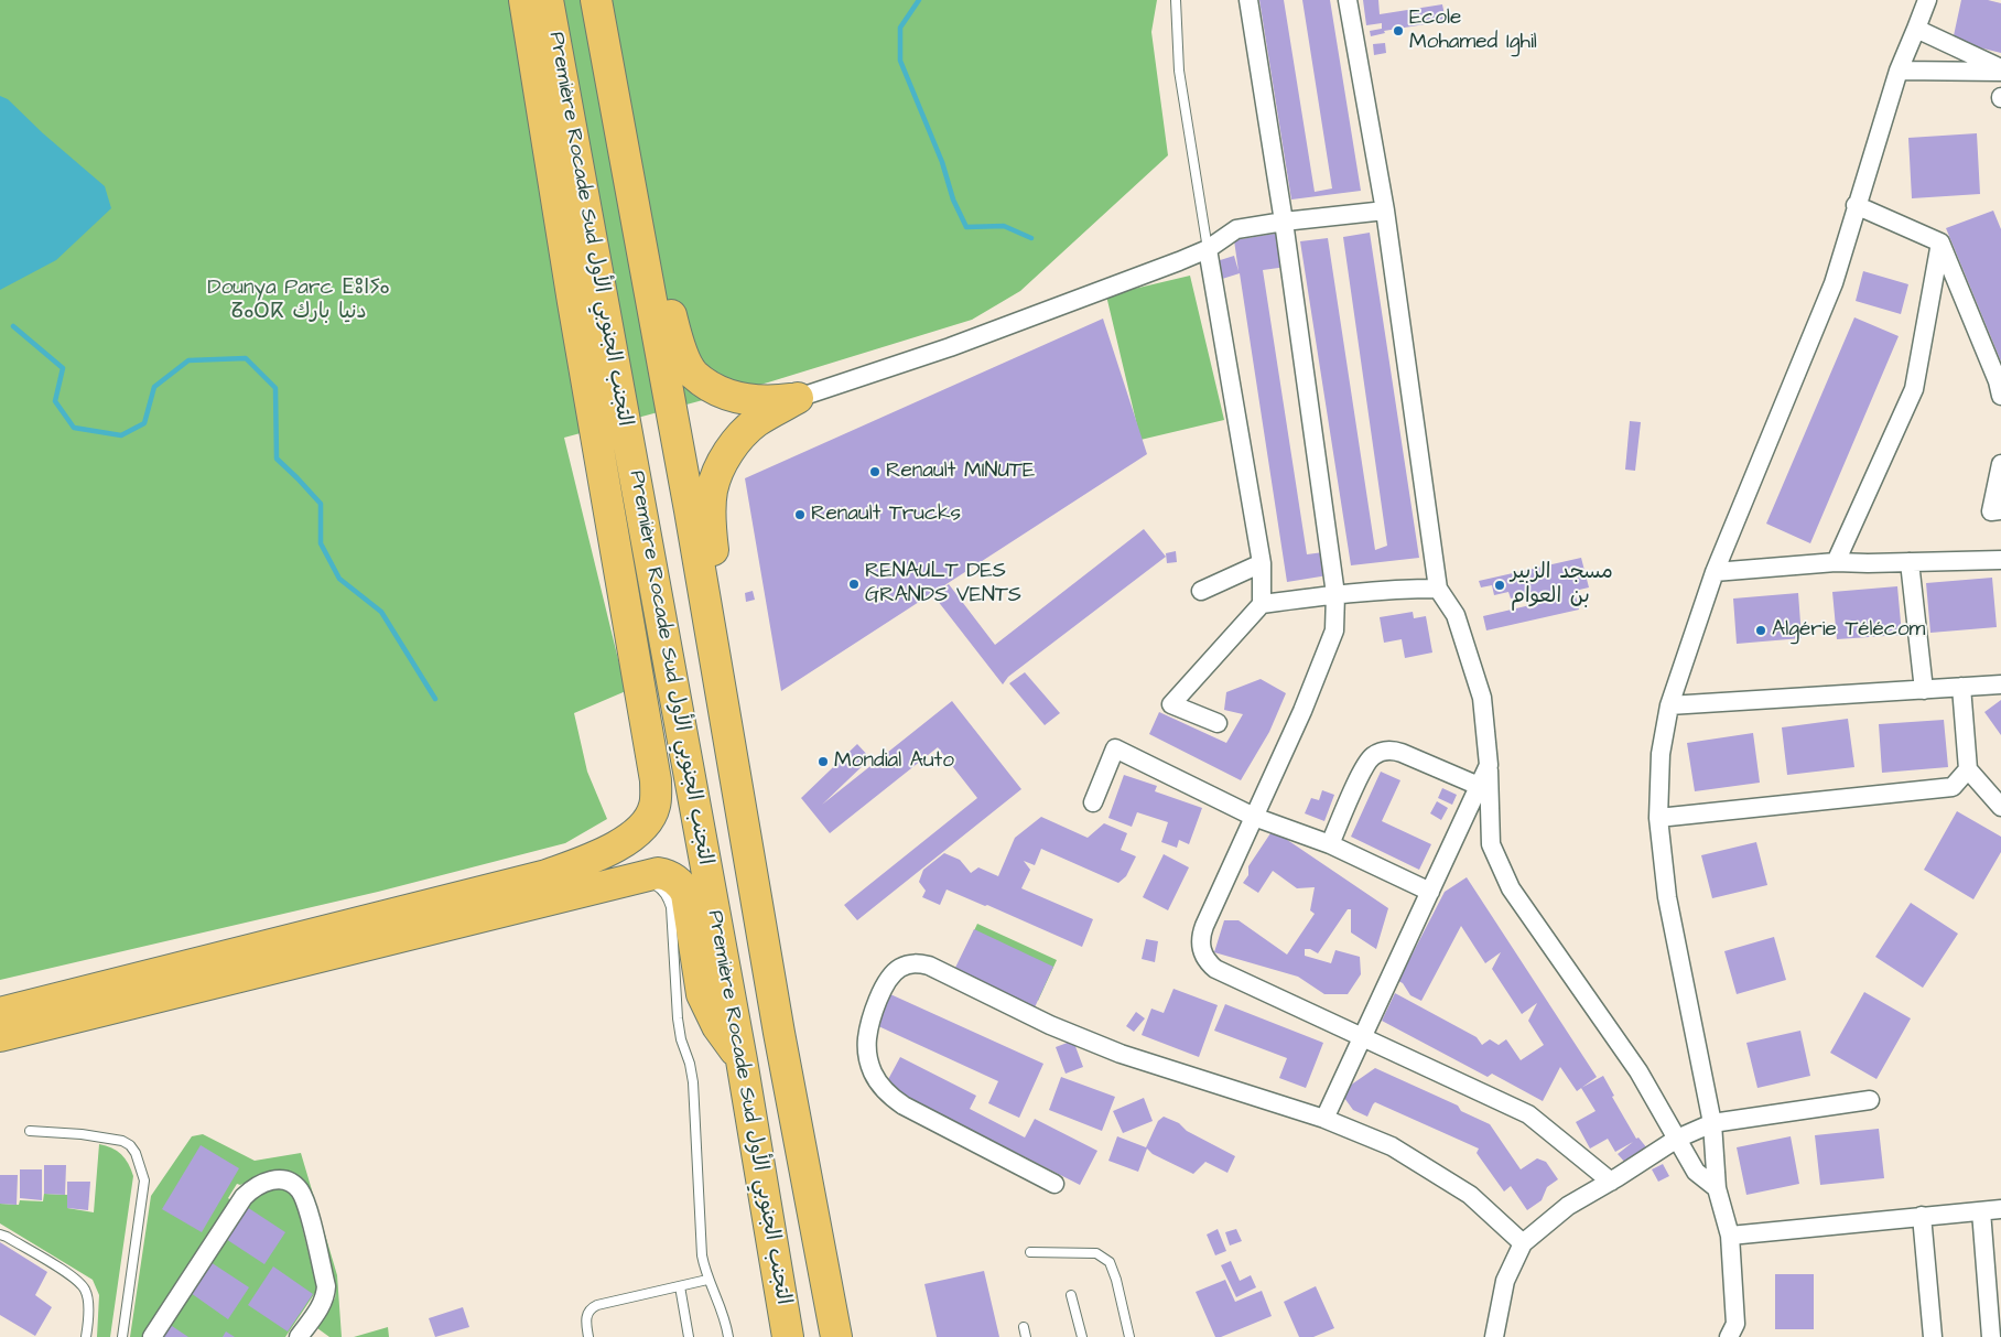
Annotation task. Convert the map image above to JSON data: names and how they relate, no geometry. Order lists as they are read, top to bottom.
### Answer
{
  "streets": {
    "highway": ["Première Rocade Sud التجنب الجنوبي الأول"]
  },
  "parks": ["Dounya Parc ⴹⵓⵏⵢⴰ ⵒⴰⵔⴽ دنيا بارك"],
  "places": [
    "Ecole Mohamed Ighil",
    "Renault MINUTE",
    "Renault Trucks",
    "RENAULT DES GRANDS VENTS",
    "مسجد الزبير بن العوام",
    "Algérie Télécom",
    "Mondial Auto"
  ]
}
